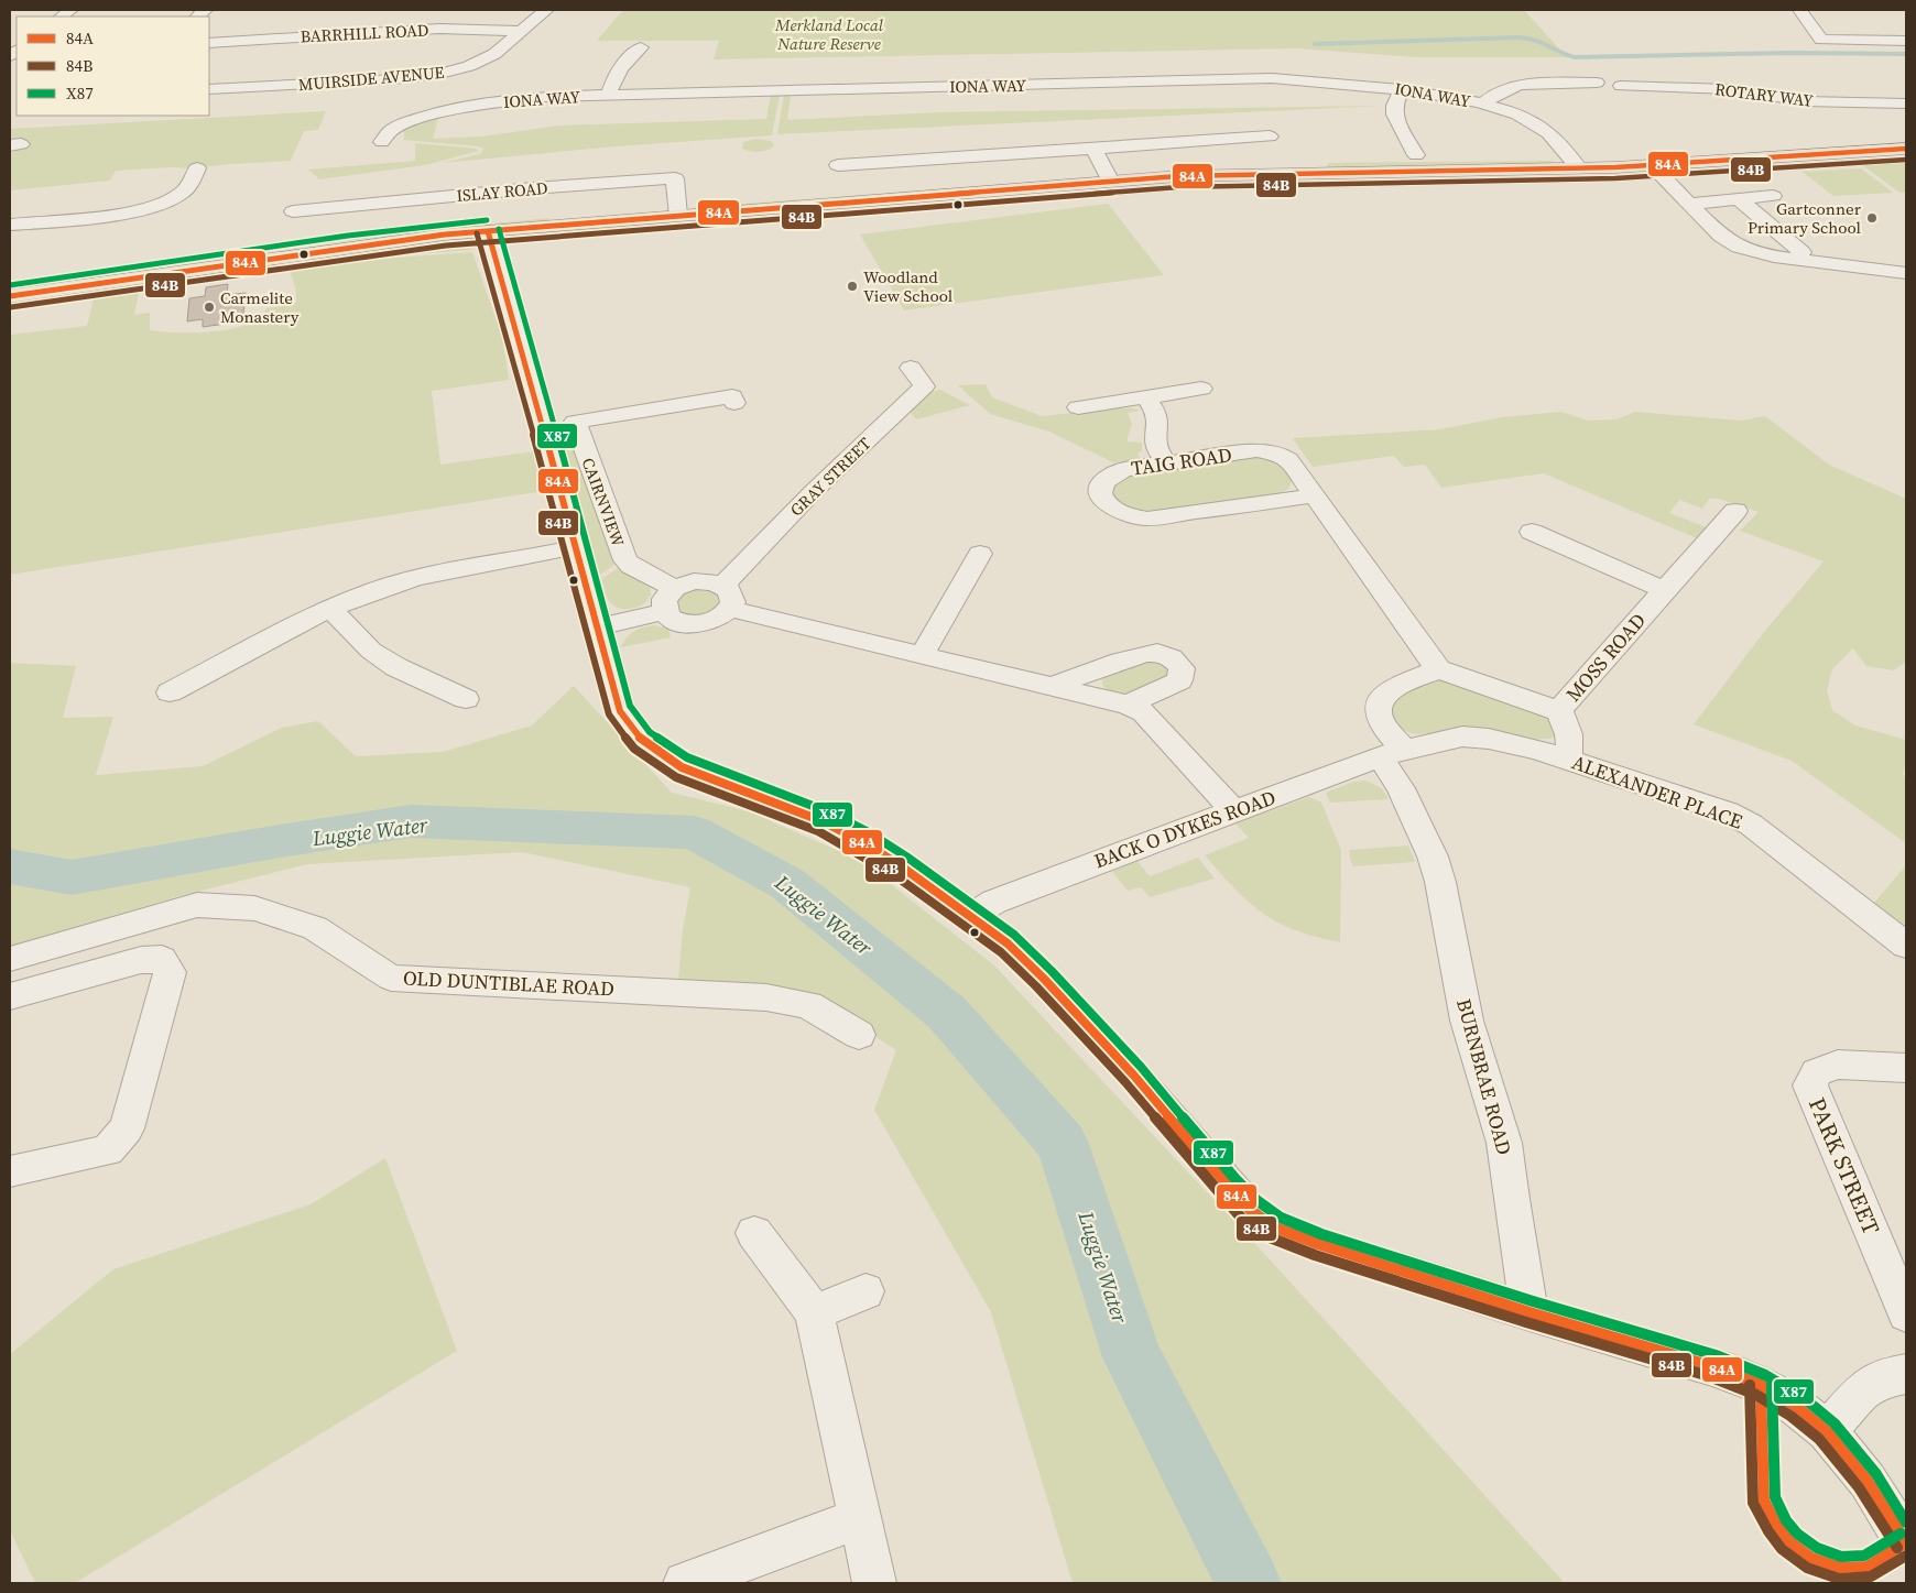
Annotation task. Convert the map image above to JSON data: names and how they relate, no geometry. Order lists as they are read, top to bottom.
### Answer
{
  "streets": {
    "street": [
      "BARRHILL ROAD",
      "MUIRSIDE AVENUE",
      "IONA WAY",
      "ROTARY WAY",
      "ISLAY ROAD",
      "TAIG ROAD",
      "GRAY STREET",
      "CAIRNVIEW",
      "MOSS ROAD",
      "ALEXANDER PLACE",
      "BACK O DYKES ROAD",
      "OLD DUNTIBLAE ROAD",
      "BURNBRAE ROAD",
      "PARK STREET"
    ]
  },
  "crossings": [
    ["BARRHILL ROAD", "MUIRSIDE AVENUE"],
    ["GRAY STREET", "CAIRNVIEW"],
    ["MOSS ROAD", "ALEXANDER PLACE"],
    ["ALEXANDER PLACE", "BACK O DYKES ROAD"],
    ["ALEXANDER PLACE", "BURNBRAE ROAD"],
    ["BACK O DYKES ROAD", "BURNBRAE ROAD"]
  ],
  "water": ["Luggie Water"],
  "parks": ["Merkland Local Nature Reserve"],
  "places": ["Gartconner Primary School", "Woodland View School", "Carmelite Monastery"],
  "lines": ["transit line 84A", "transit line 84B", "transit line X87"],
  "legend": ["84A", "84B", "X87"]
}
